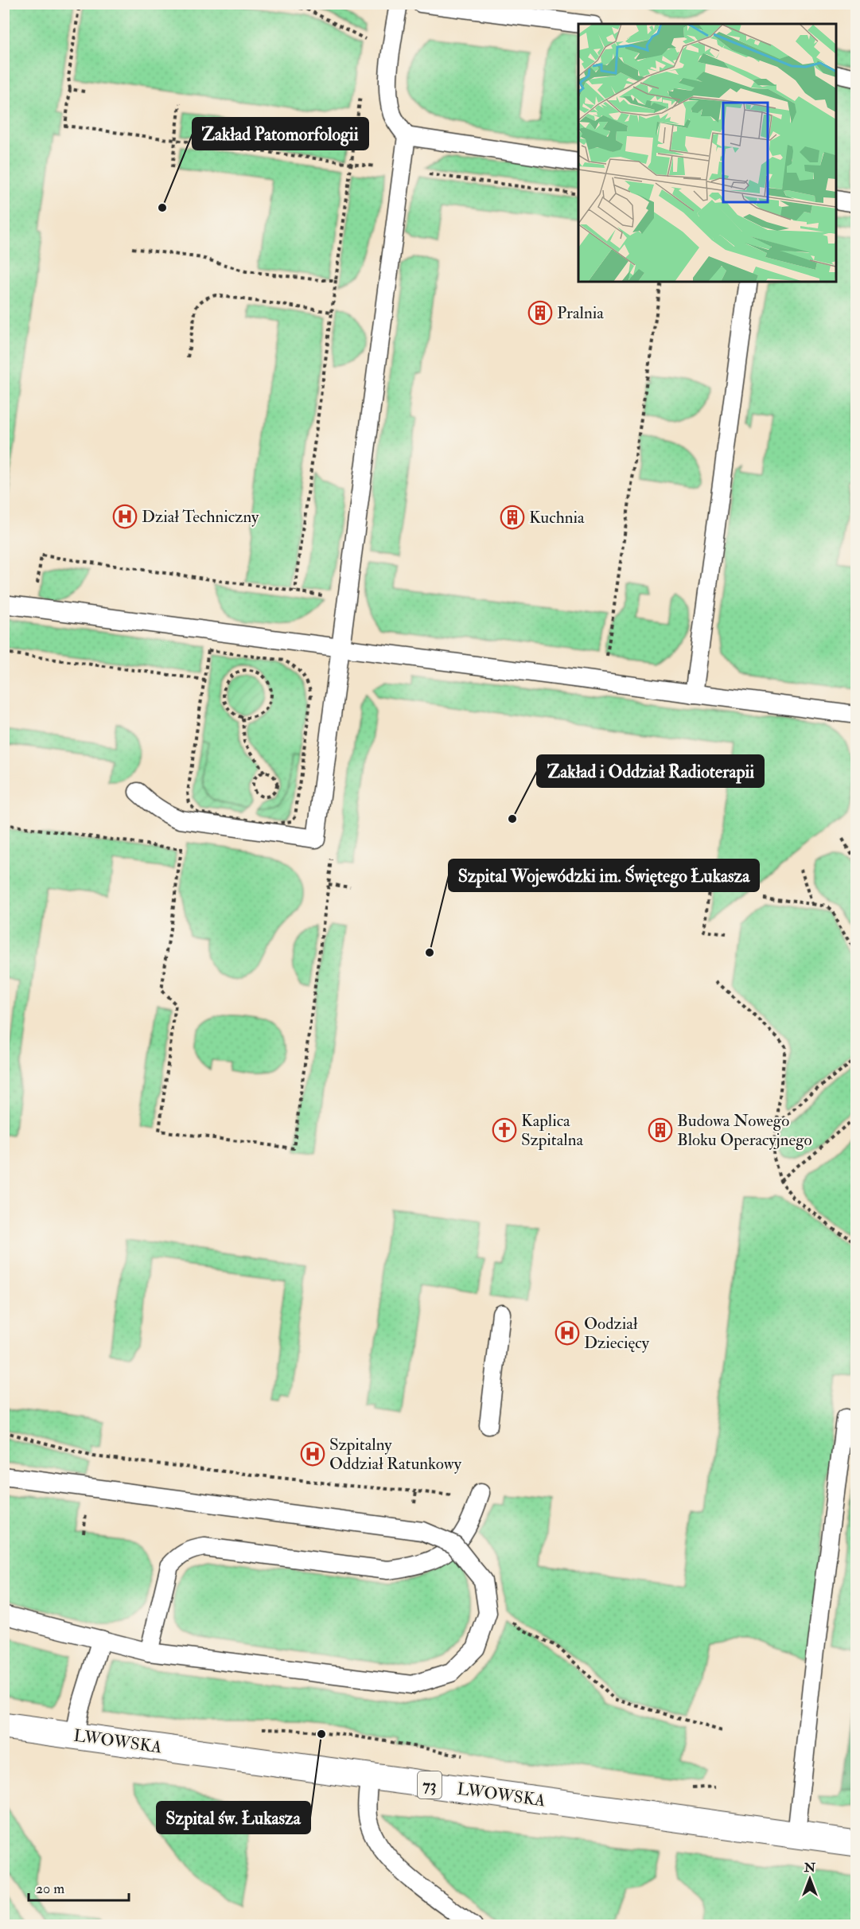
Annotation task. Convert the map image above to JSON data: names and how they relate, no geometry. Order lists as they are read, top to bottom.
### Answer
{
  "streets": {
    "main road": ["LWOWSKA", "73"]
  },
  "places": {
    "other": [
      "Zakład Patomorfologii",
      "Zakład i Oddział Radioterapii",
      "Szpital Wojewódzki im. Świętego Łukasza",
      "Szpital św. Łukasza"
    ],
    "building": ["Pralnia", "Kuchnia", "Budowa Nowego Bloku Operacyjnego"],
    "hospital": ["Dział Techniczny", "Oodział Dziecięcy", "Szpitalny Oddział Ratunkowy"],
    "church": ["Kaplica Szpitalna"]
  },
  "scale_bar": "20 m",
  "north": "top"
}
